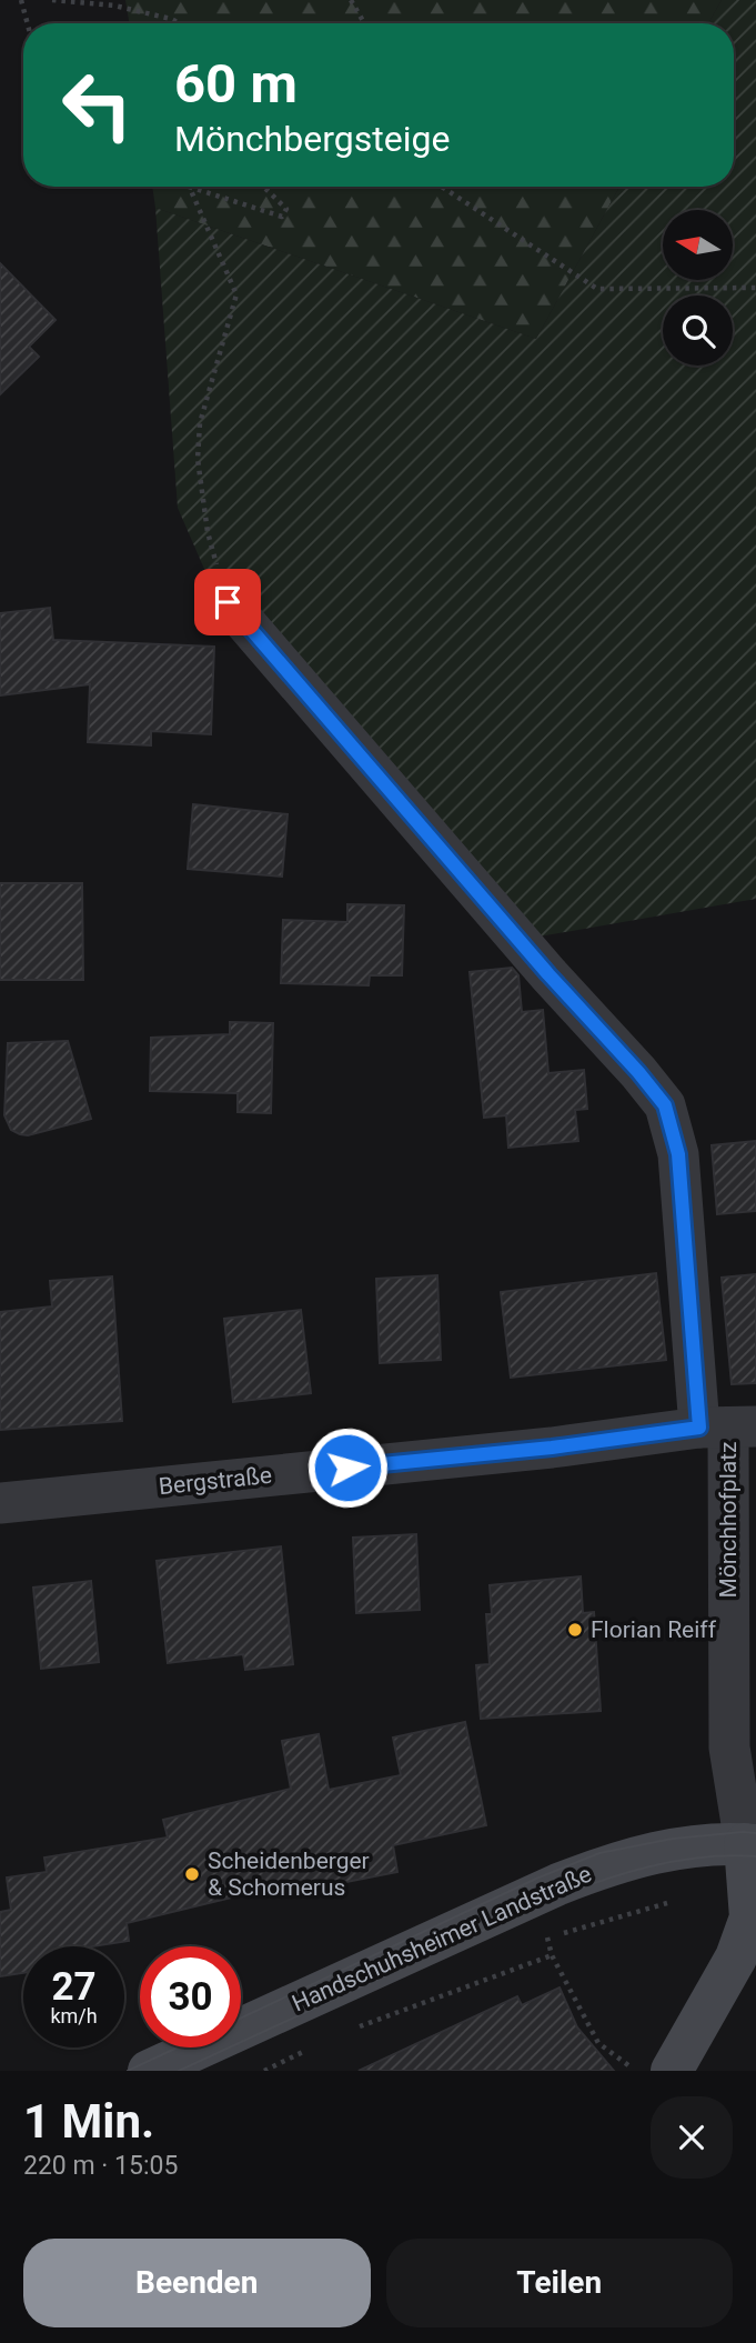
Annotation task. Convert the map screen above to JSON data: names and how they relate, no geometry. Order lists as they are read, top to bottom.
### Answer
{
  "streets": {
    "main road": ["Handschuhsheimer Landstraße"],
    "street": ["Bergstraße", "Mönchhofplatz"]
  },
  "crossings": [
    ["Bergstraße", "Mönchhofplatz"],
    ["Mönchhofplatz", "Handschuhsheimer Landstraße"]
  ],
  "places": ["Florian Reiff", "Scheidenberger & Schomerus"],
  "north": "left",
  "page": {
    "turn": ["60 m", "Mönchbergsteige"],
    "speed": "27 km/h",
    "limit": "30",
    "heading": ["1 Min.", "220 m · 15:05"],
    "buttons": ["Beenden", "Teilen"]
  }
}
